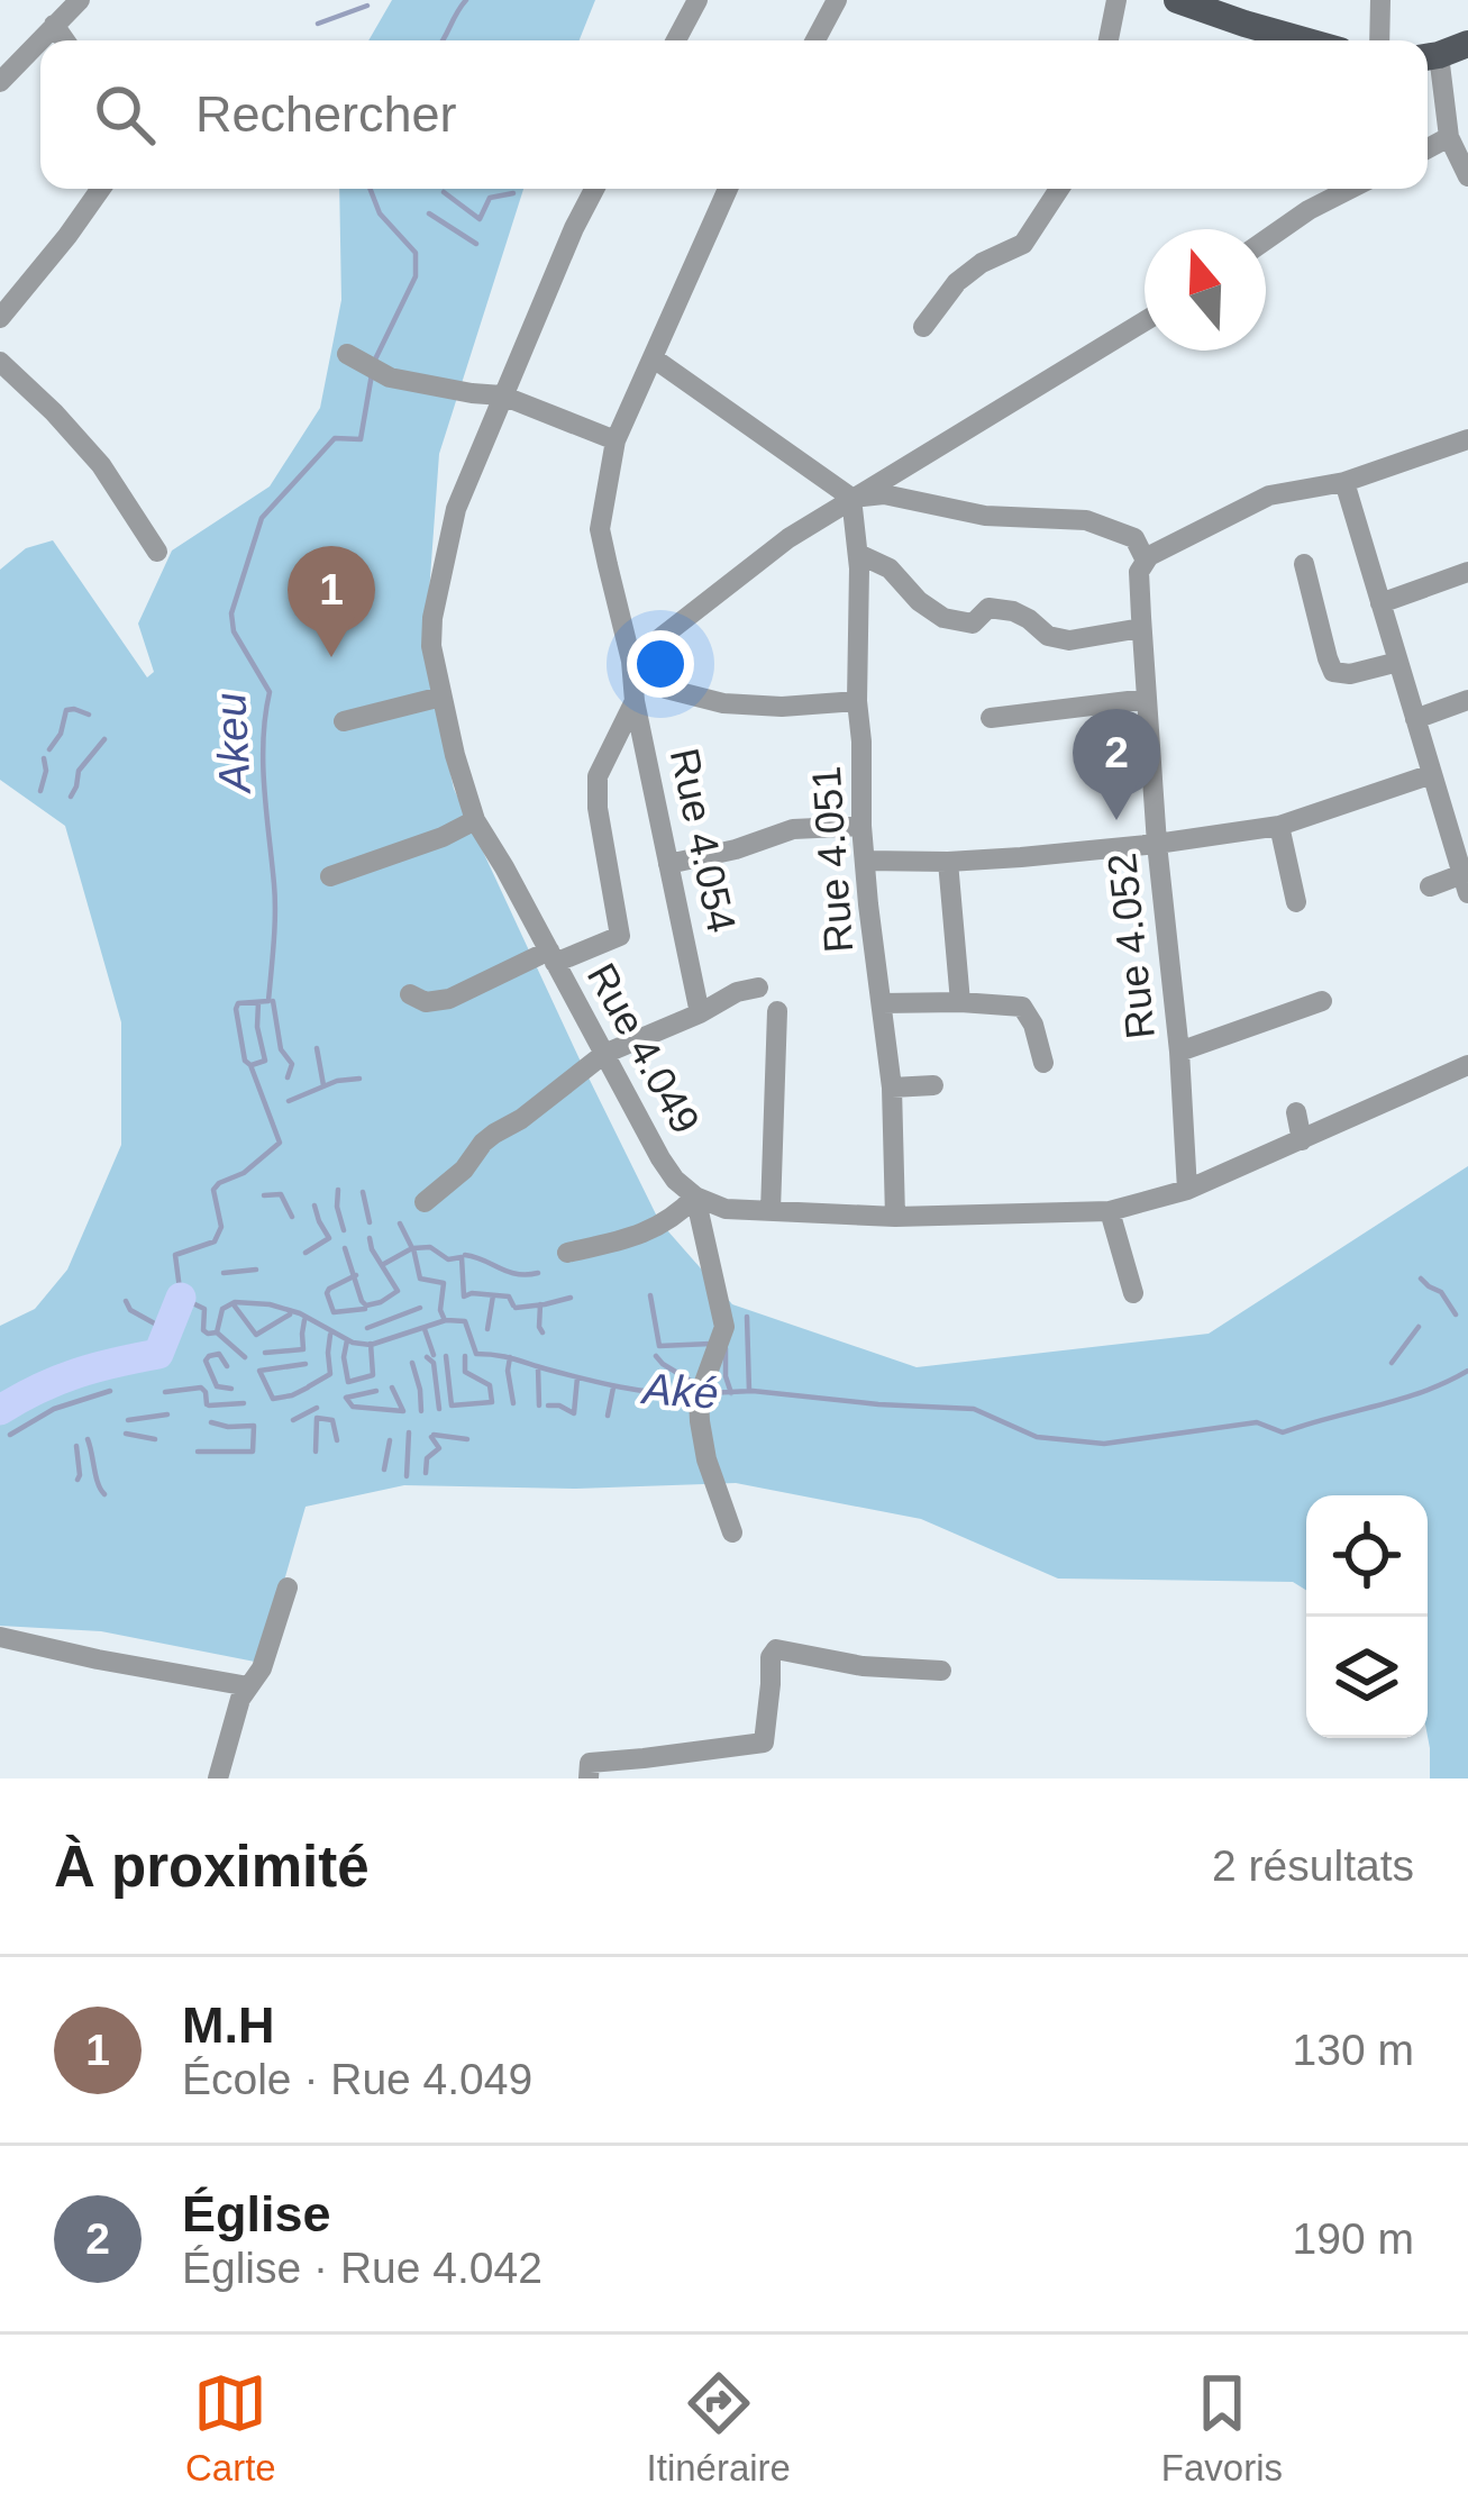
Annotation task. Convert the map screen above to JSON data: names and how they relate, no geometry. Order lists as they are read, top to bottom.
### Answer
{
  "streets": {
    "street": [
      "Rue 4.054",
      "Rue 4.051",
      "Rue 4.052",
      "Rue 4.049"
    ]
  },
  "water": ["Akeu", "Aké"],
  "north": "top",
  "page": {
    "search": "Rechercher",
    "pins": ["1", "2"],
    "heading": ["À proximité", "2 résultats"],
    "list": [
      {
        "mark": "1",
        "name": "M.H",
        "note": "École · Rue 4.049",
        "value": "130 m"
      },
      {
        "mark": "2",
        "name": "Église",
        "note": "Église · Rue 4.042",
        "value": "190 m"
      }
    ],
    "nav": ["Carte", "Itinéraire", "Favoris"]
  }
}
